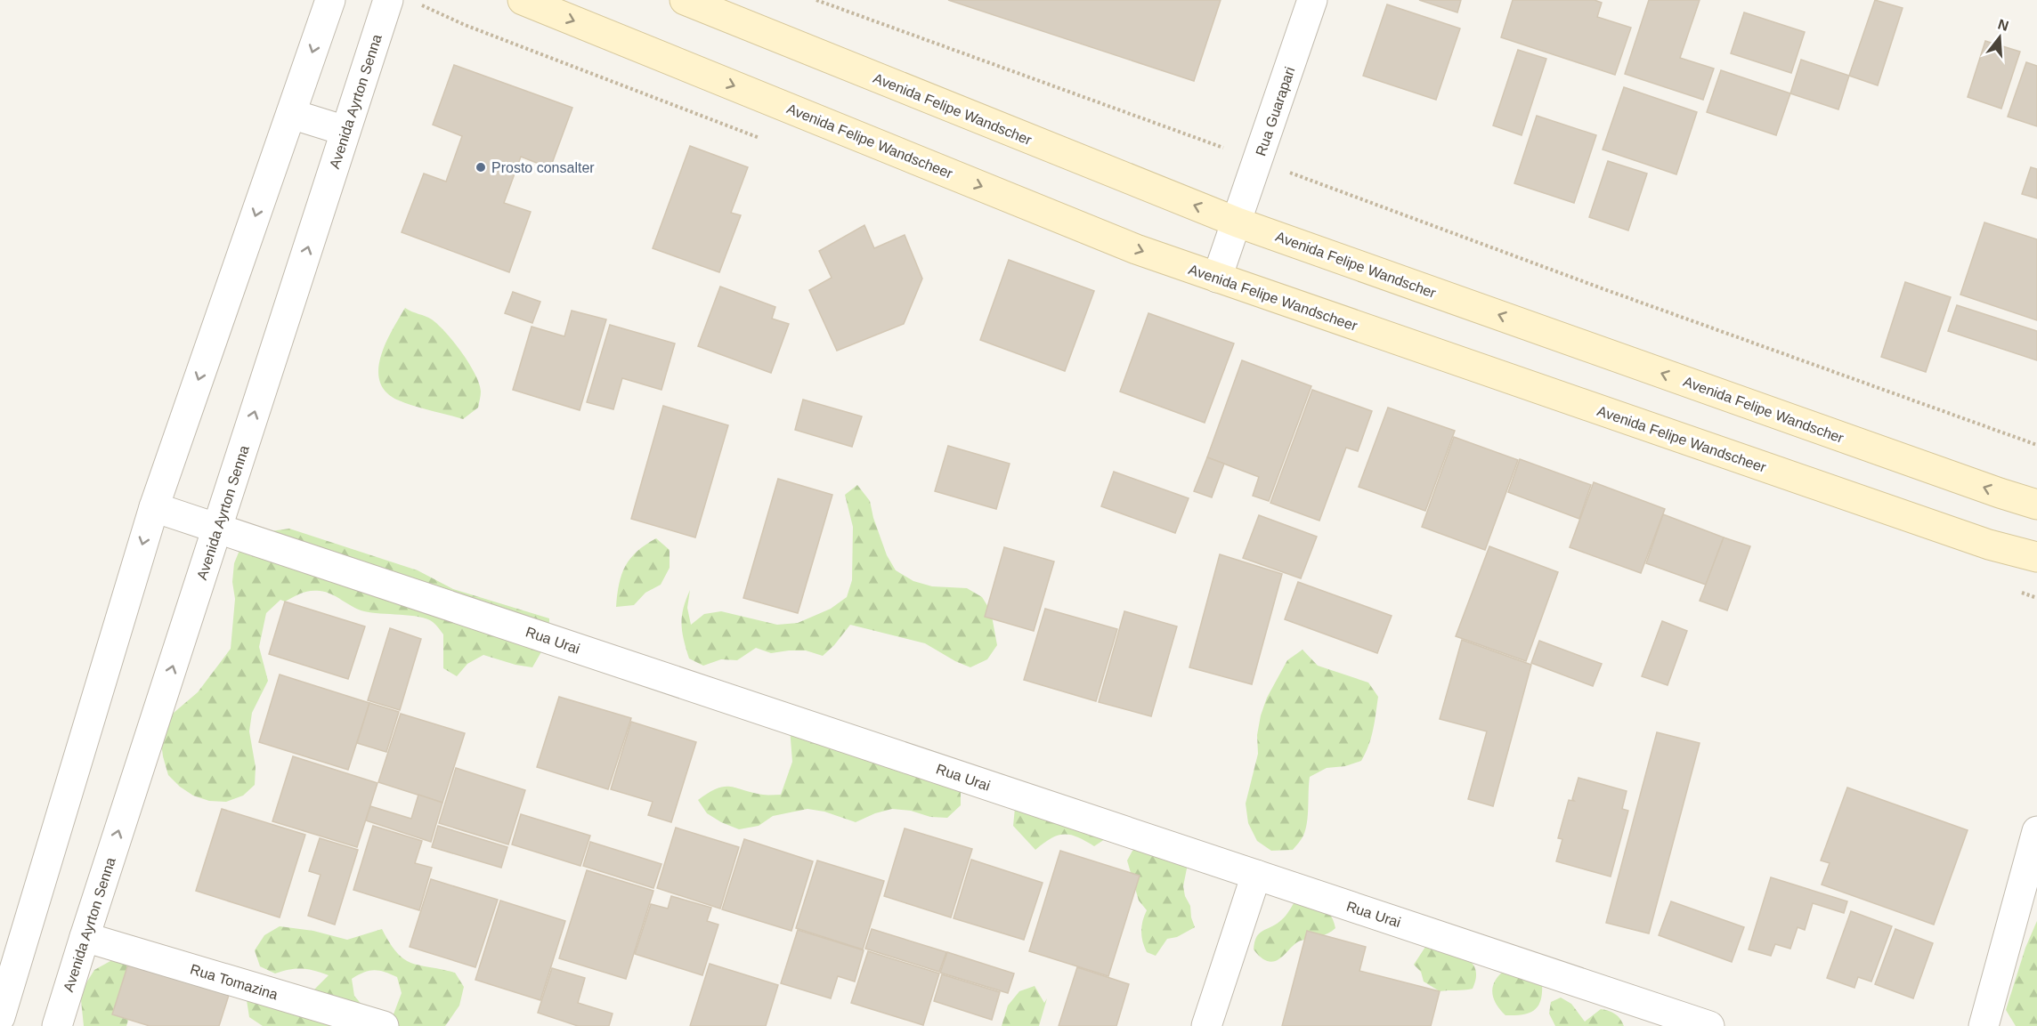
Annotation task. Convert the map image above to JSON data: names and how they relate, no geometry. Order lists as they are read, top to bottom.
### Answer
{
  "streets": {
    "main road": ["Avenida Felipe Wandscher", "Avenida Felipe Wandscheer"],
    "street": [
      "Avenida Ayrton Senna",
      "Rua Guarapari",
      "Rua Urai",
      "Rua Tomazina"
    ]
  },
  "crossings": [
    ["Avenida Ayrton Senna", "Rua Urai"],
    ["Avenida Ayrton Senna", "Rua Tomazina"],
    ["Avenida Felipe Wandscher", "Rua Guarapari"],
    ["Rua Guarapari", "Avenida Felipe Wandscheer"]
  ],
  "one_way": ["Avenida Felipe Wandscher", "Avenida Felipe Wandscheer"],
  "places": ["Prosto consalter"],
  "north": "top"
}
